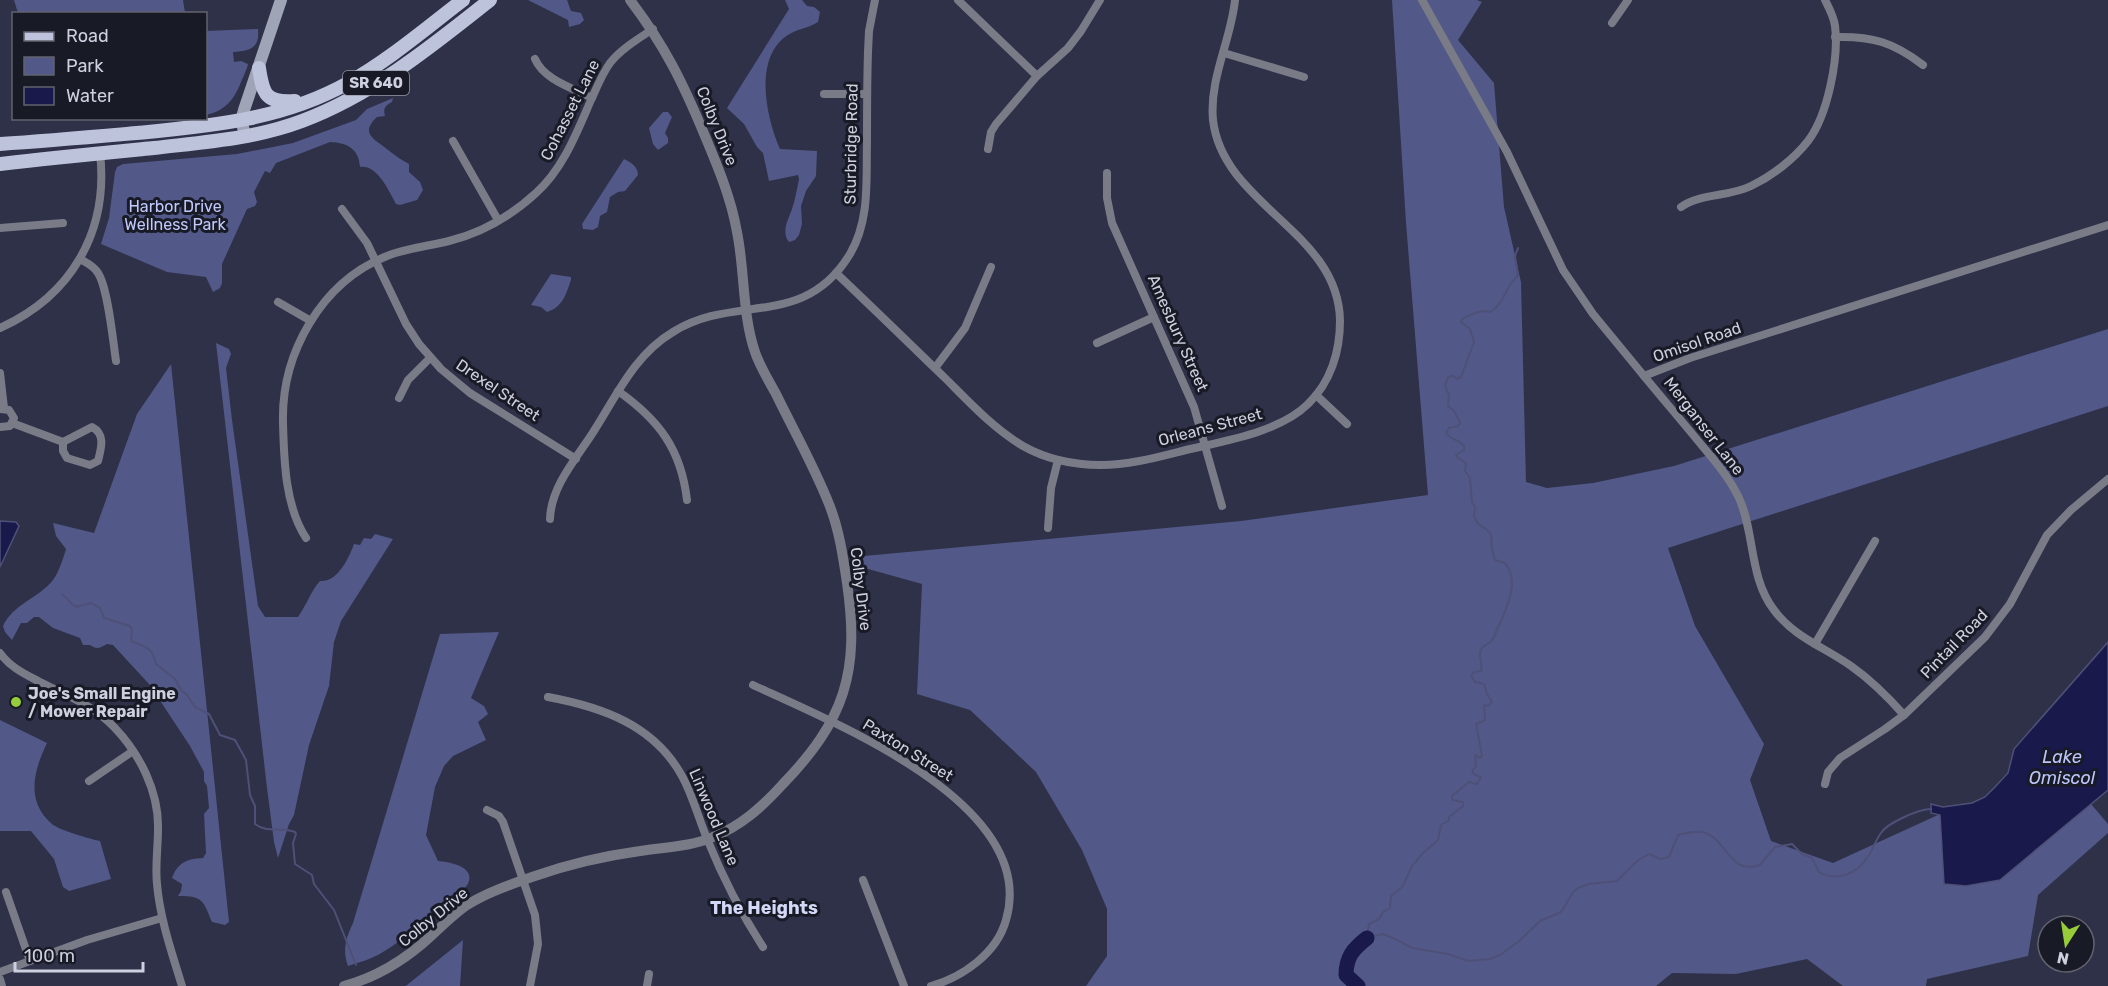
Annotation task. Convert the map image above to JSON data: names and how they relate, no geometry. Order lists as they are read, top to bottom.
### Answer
{
  "streets": {
    "main road": ["SR 640"],
    "street": [
      "Cohasset Lane",
      "Colby Drive",
      "Sturbridge Road",
      "Amesbury Street",
      "Omisol Road",
      "Drexel Street",
      "Merganser Lane",
      "Orleans Street",
      "Pintail Road",
      "Paxton Street",
      "Linwood Lane"
    ]
  },
  "crossings": [
    ["Cohasset Lane", "Colby Drive"],
    ["Cohasset Lane", "Drexel Street"],
    ["Colby Drive", "Sturbridge Road"],
    ["Colby Drive", "Paxton Street"],
    ["Colby Drive", "Linwood Lane"],
    ["Sturbridge Road", "Drexel Street"],
    ["Sturbridge Road", "Orleans Street"],
    ["Amesbury Street", "Orleans Street"],
    ["Omisol Road", "Merganser Lane"],
    ["Merganser Lane", "Pintail Road"]
  ],
  "districts": ["The Heights"],
  "water": ["Lake Omiscol"],
  "parks": ["Harbor Drive Wellness Park"],
  "places": ["Joe's Small Engine / Mower Repair"],
  "legend": ["Road", "Park", "Water"],
  "scale_bar": "100 m",
  "north": "bottom"
}
